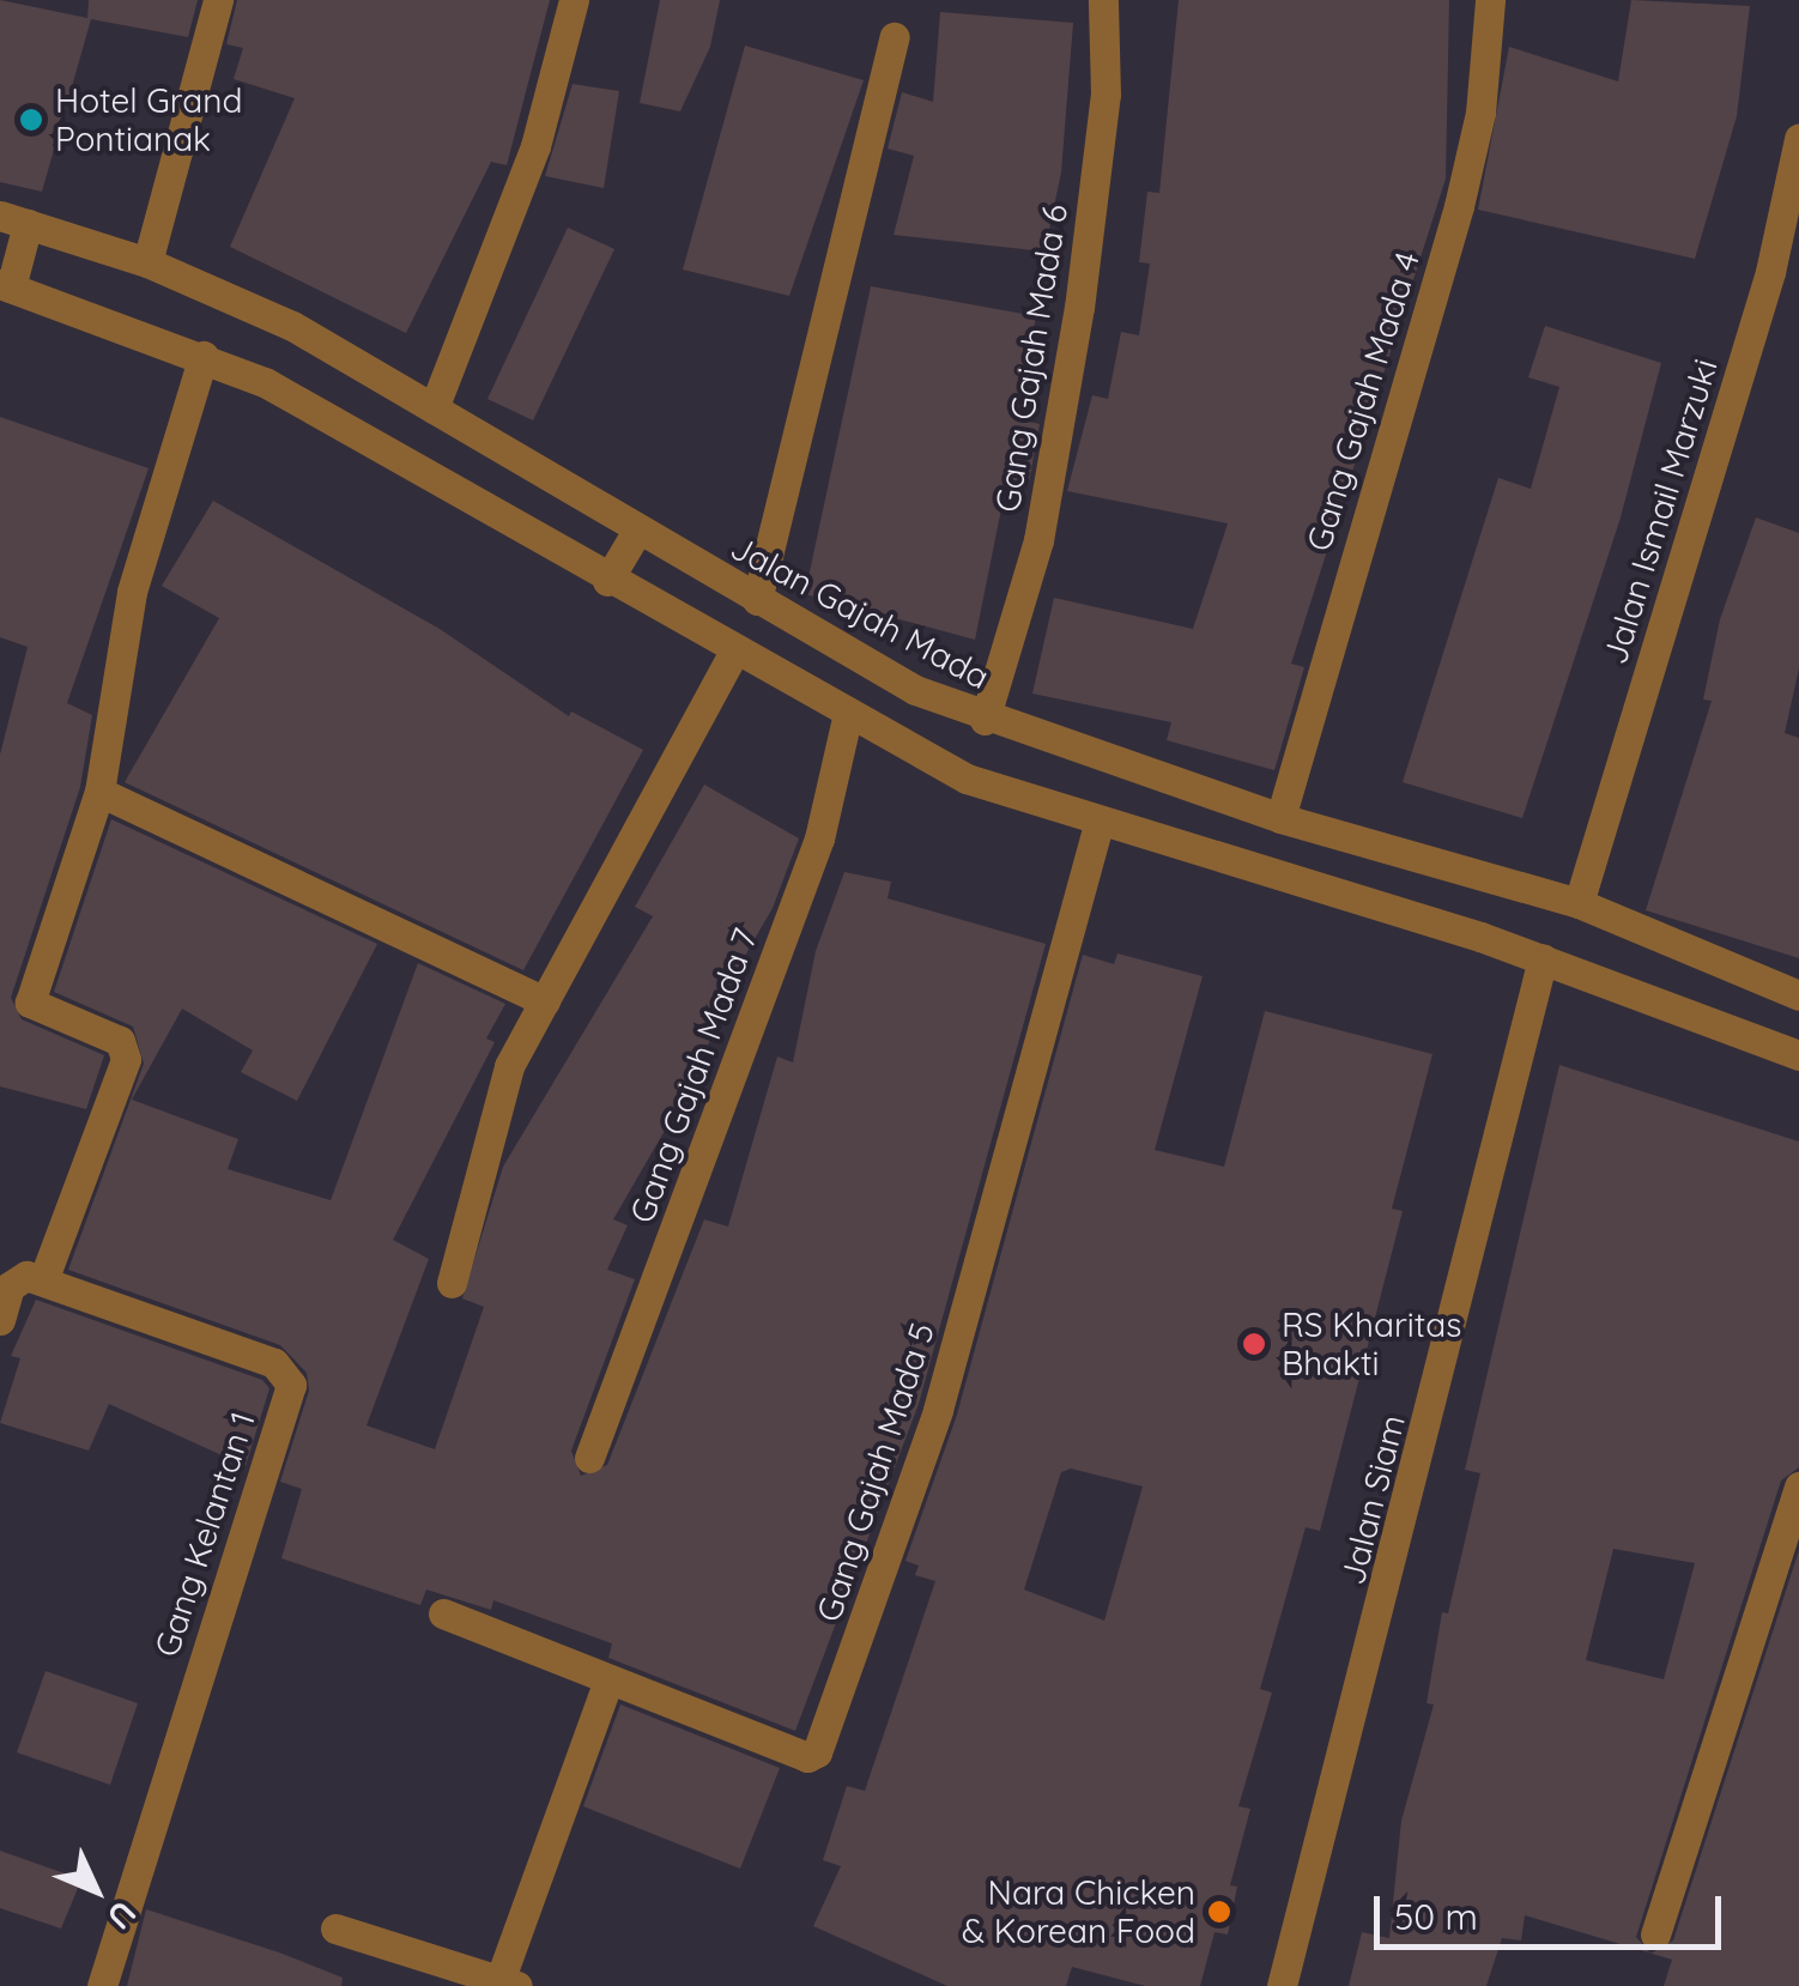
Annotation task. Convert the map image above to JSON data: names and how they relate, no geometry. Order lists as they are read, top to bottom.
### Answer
{
  "streets": {
    "street": [
      "Gang Gajah Mada 6",
      "Gang Gajah Mada 4",
      "Jalan Ismail Marzuki",
      "Jalan Gajah Mada",
      "Gang Gajah Mada 7",
      "Gang Gajah Mada 5",
      "Jalan Siam",
      "Gang Kelantan 1"
    ]
  },
  "crossings": [
    ["Gang Gajah Mada 6", "Jalan Gajah Mada"],
    ["Gang Gajah Mada 4", "Jalan Gajah Mada"],
    ["Jalan Ismail Marzuki", "Jalan Gajah Mada"]
  ],
  "places": ["Hotel Grand Pontianak", "RS Kharitas Bhakti", "Nara Chicken & Korean Food"],
  "scale_bar": "50 m",
  "north": "bottom right"
}
